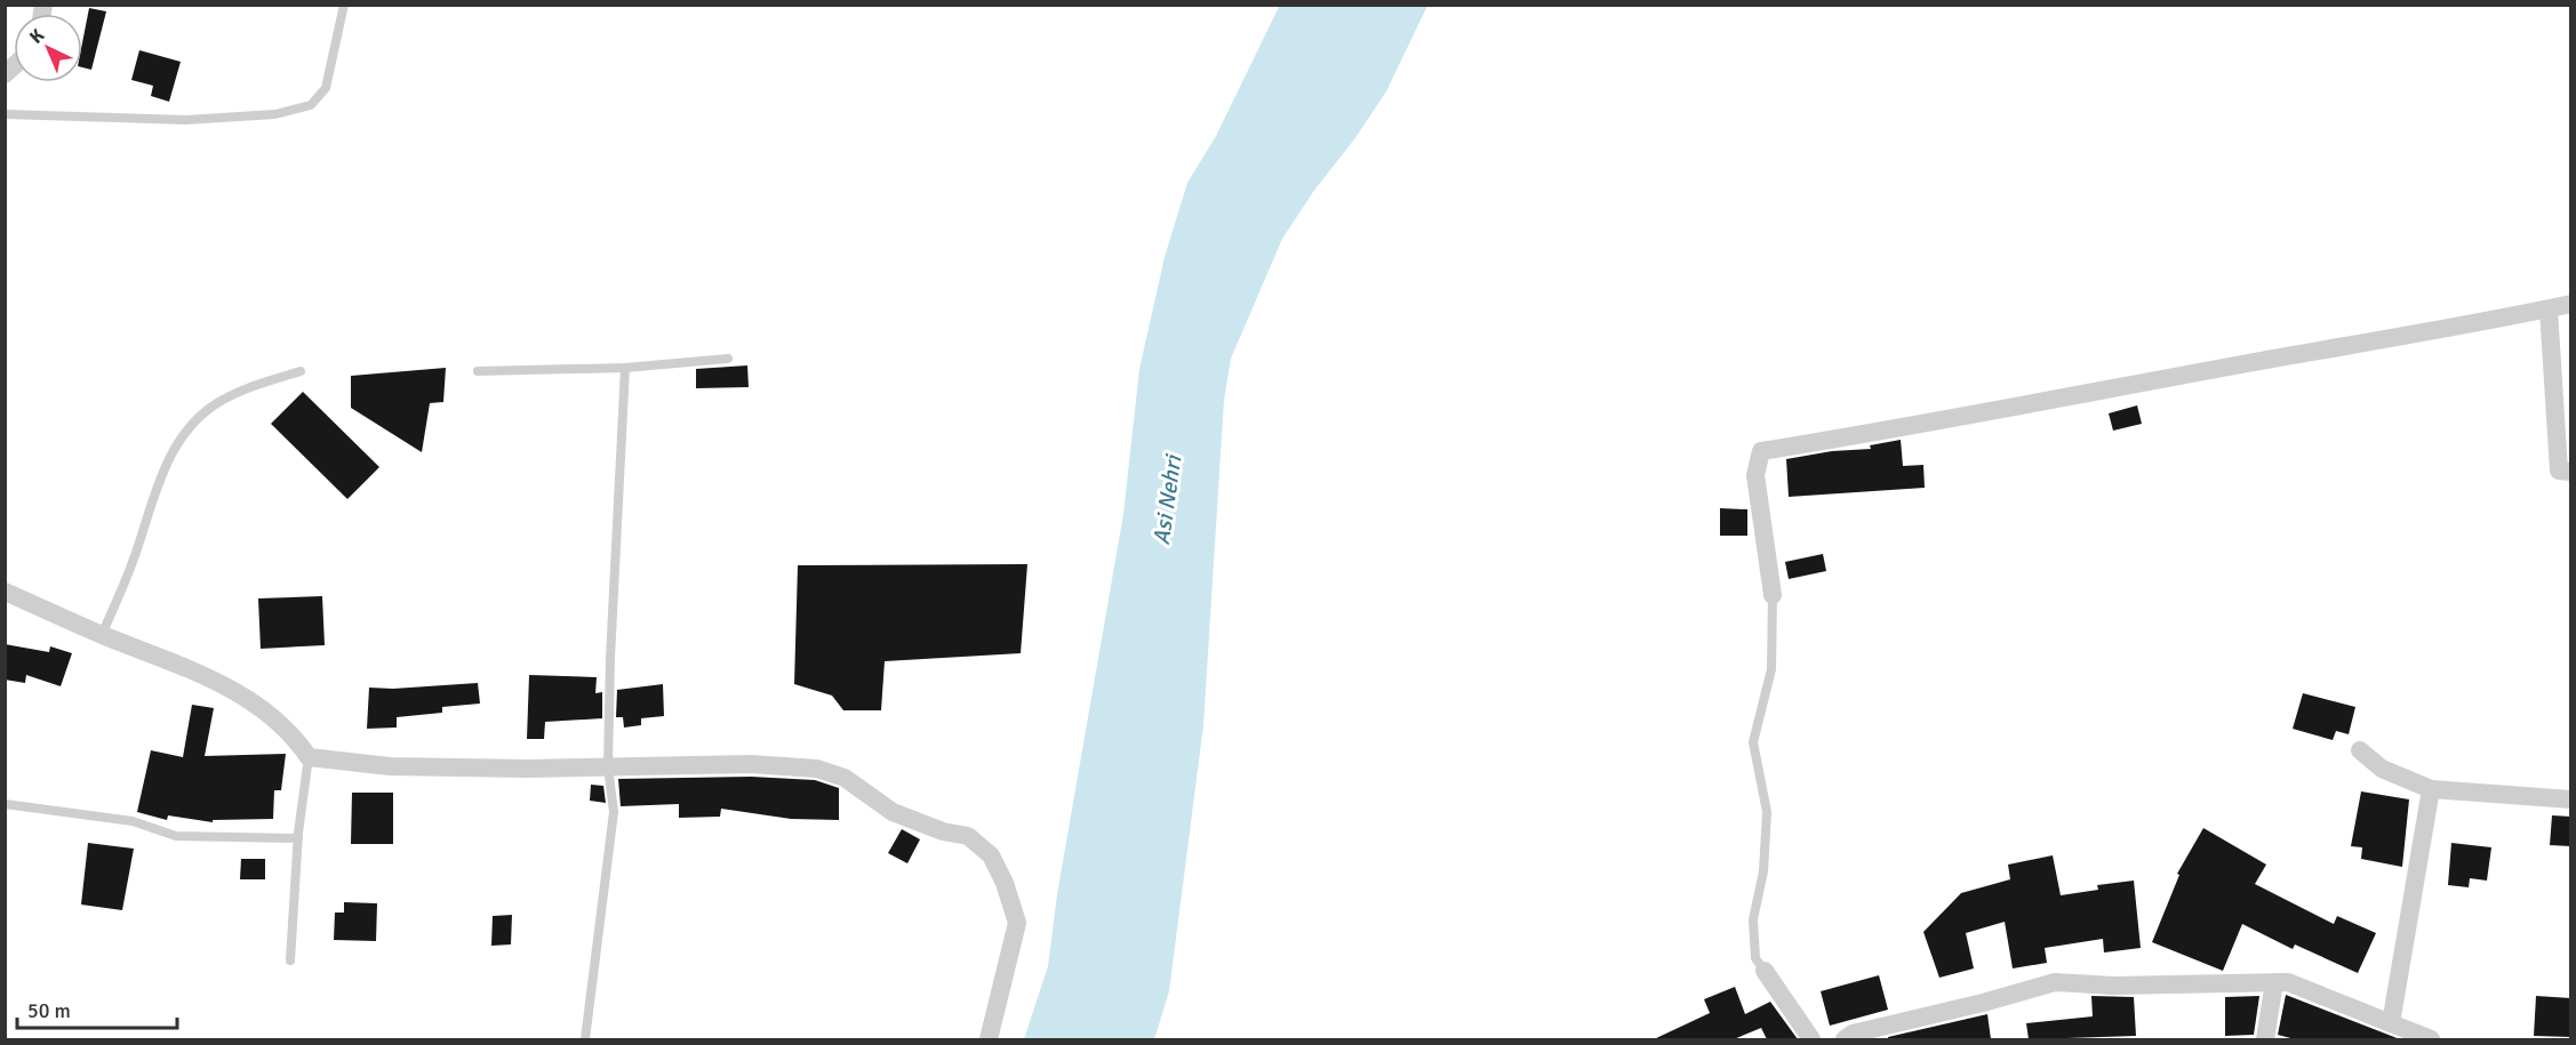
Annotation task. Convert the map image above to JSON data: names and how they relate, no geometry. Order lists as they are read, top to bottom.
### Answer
{
  "water": ["Asi Nehri"],
  "scale_bar": "50 m",
  "north": "top left"
}
